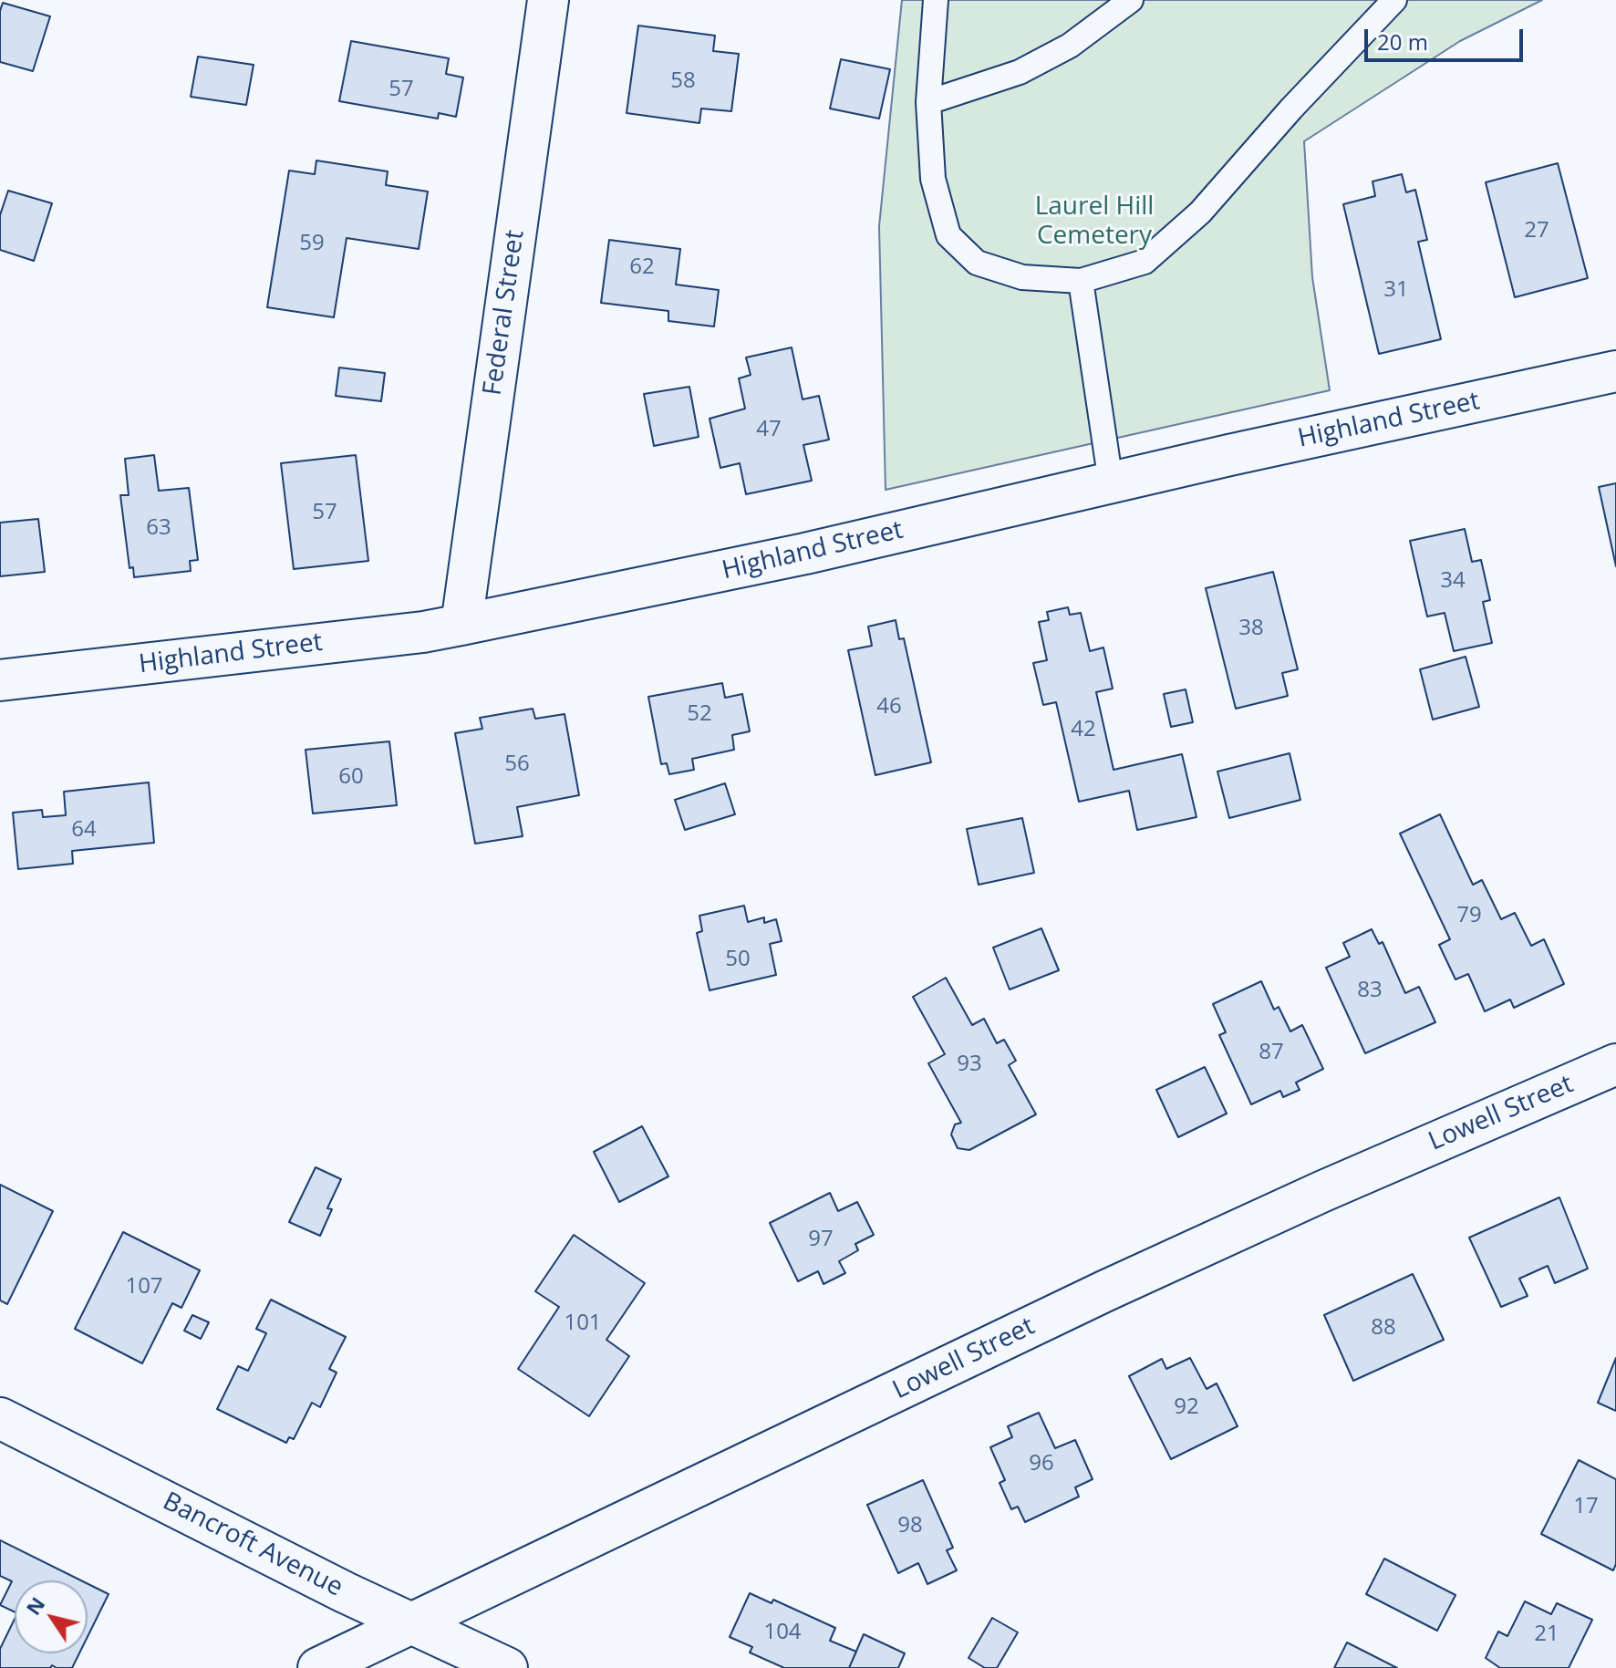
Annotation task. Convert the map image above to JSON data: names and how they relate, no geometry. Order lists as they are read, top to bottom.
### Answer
{
  "streets": {
    "street": [
      "Federal Street",
      "Highland Street",
      "Lowell Street",
      "Bancroft Avenue"
    ]
  },
  "crossings": [
    ["Federal Street", "Highland Street"],
    ["Lowell Street", "Bancroft Avenue"]
  ],
  "parks": ["Laurel Hill Cemetery"],
  "house_numbers": [
    "58",
    "57",
    "27",
    "59",
    "62",
    "31",
    "47",
    "57",
    "63",
    "34",
    "38",
    "46",
    "52",
    "42",
    "56",
    "60",
    "64",
    "79",
    "50",
    "83",
    "87",
    "93",
    "97",
    "107",
    "101",
    "88",
    "92",
    "96",
    "17",
    "98",
    "104",
    "21"
  ],
  "scale_bar": "20 m",
  "north": "top left"
}
